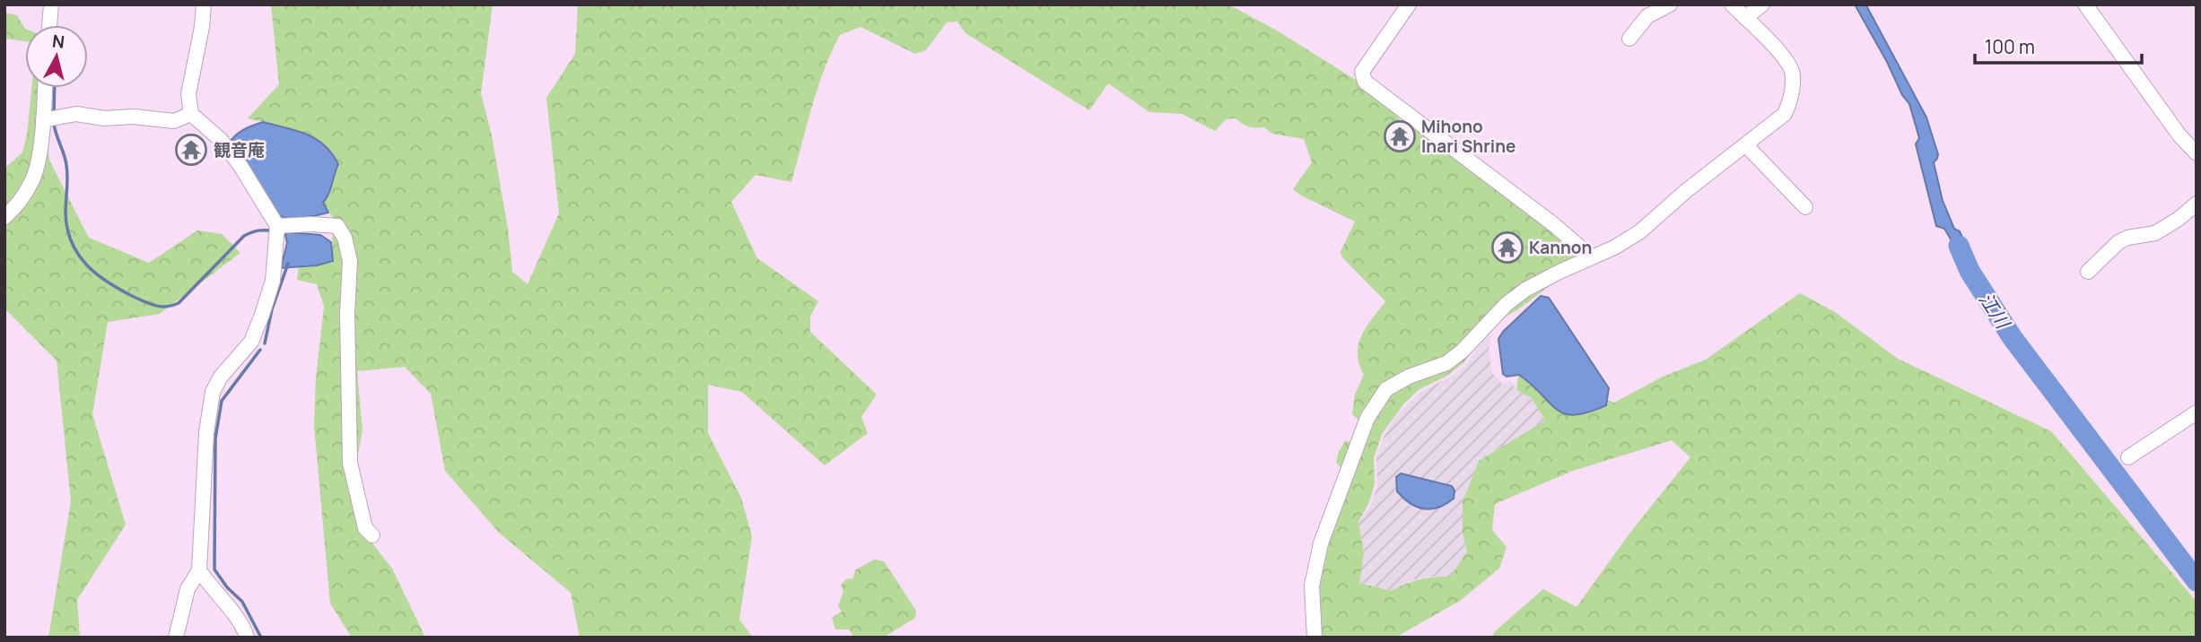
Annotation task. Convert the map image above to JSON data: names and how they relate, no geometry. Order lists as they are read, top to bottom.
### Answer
{
  "water": ["江川"],
  "places": {
    "temple": ["Mihono Inari Shrine", "観音庵", "Kannon"]
  },
  "scale_bar": "100 m",
  "north": "top"
}
